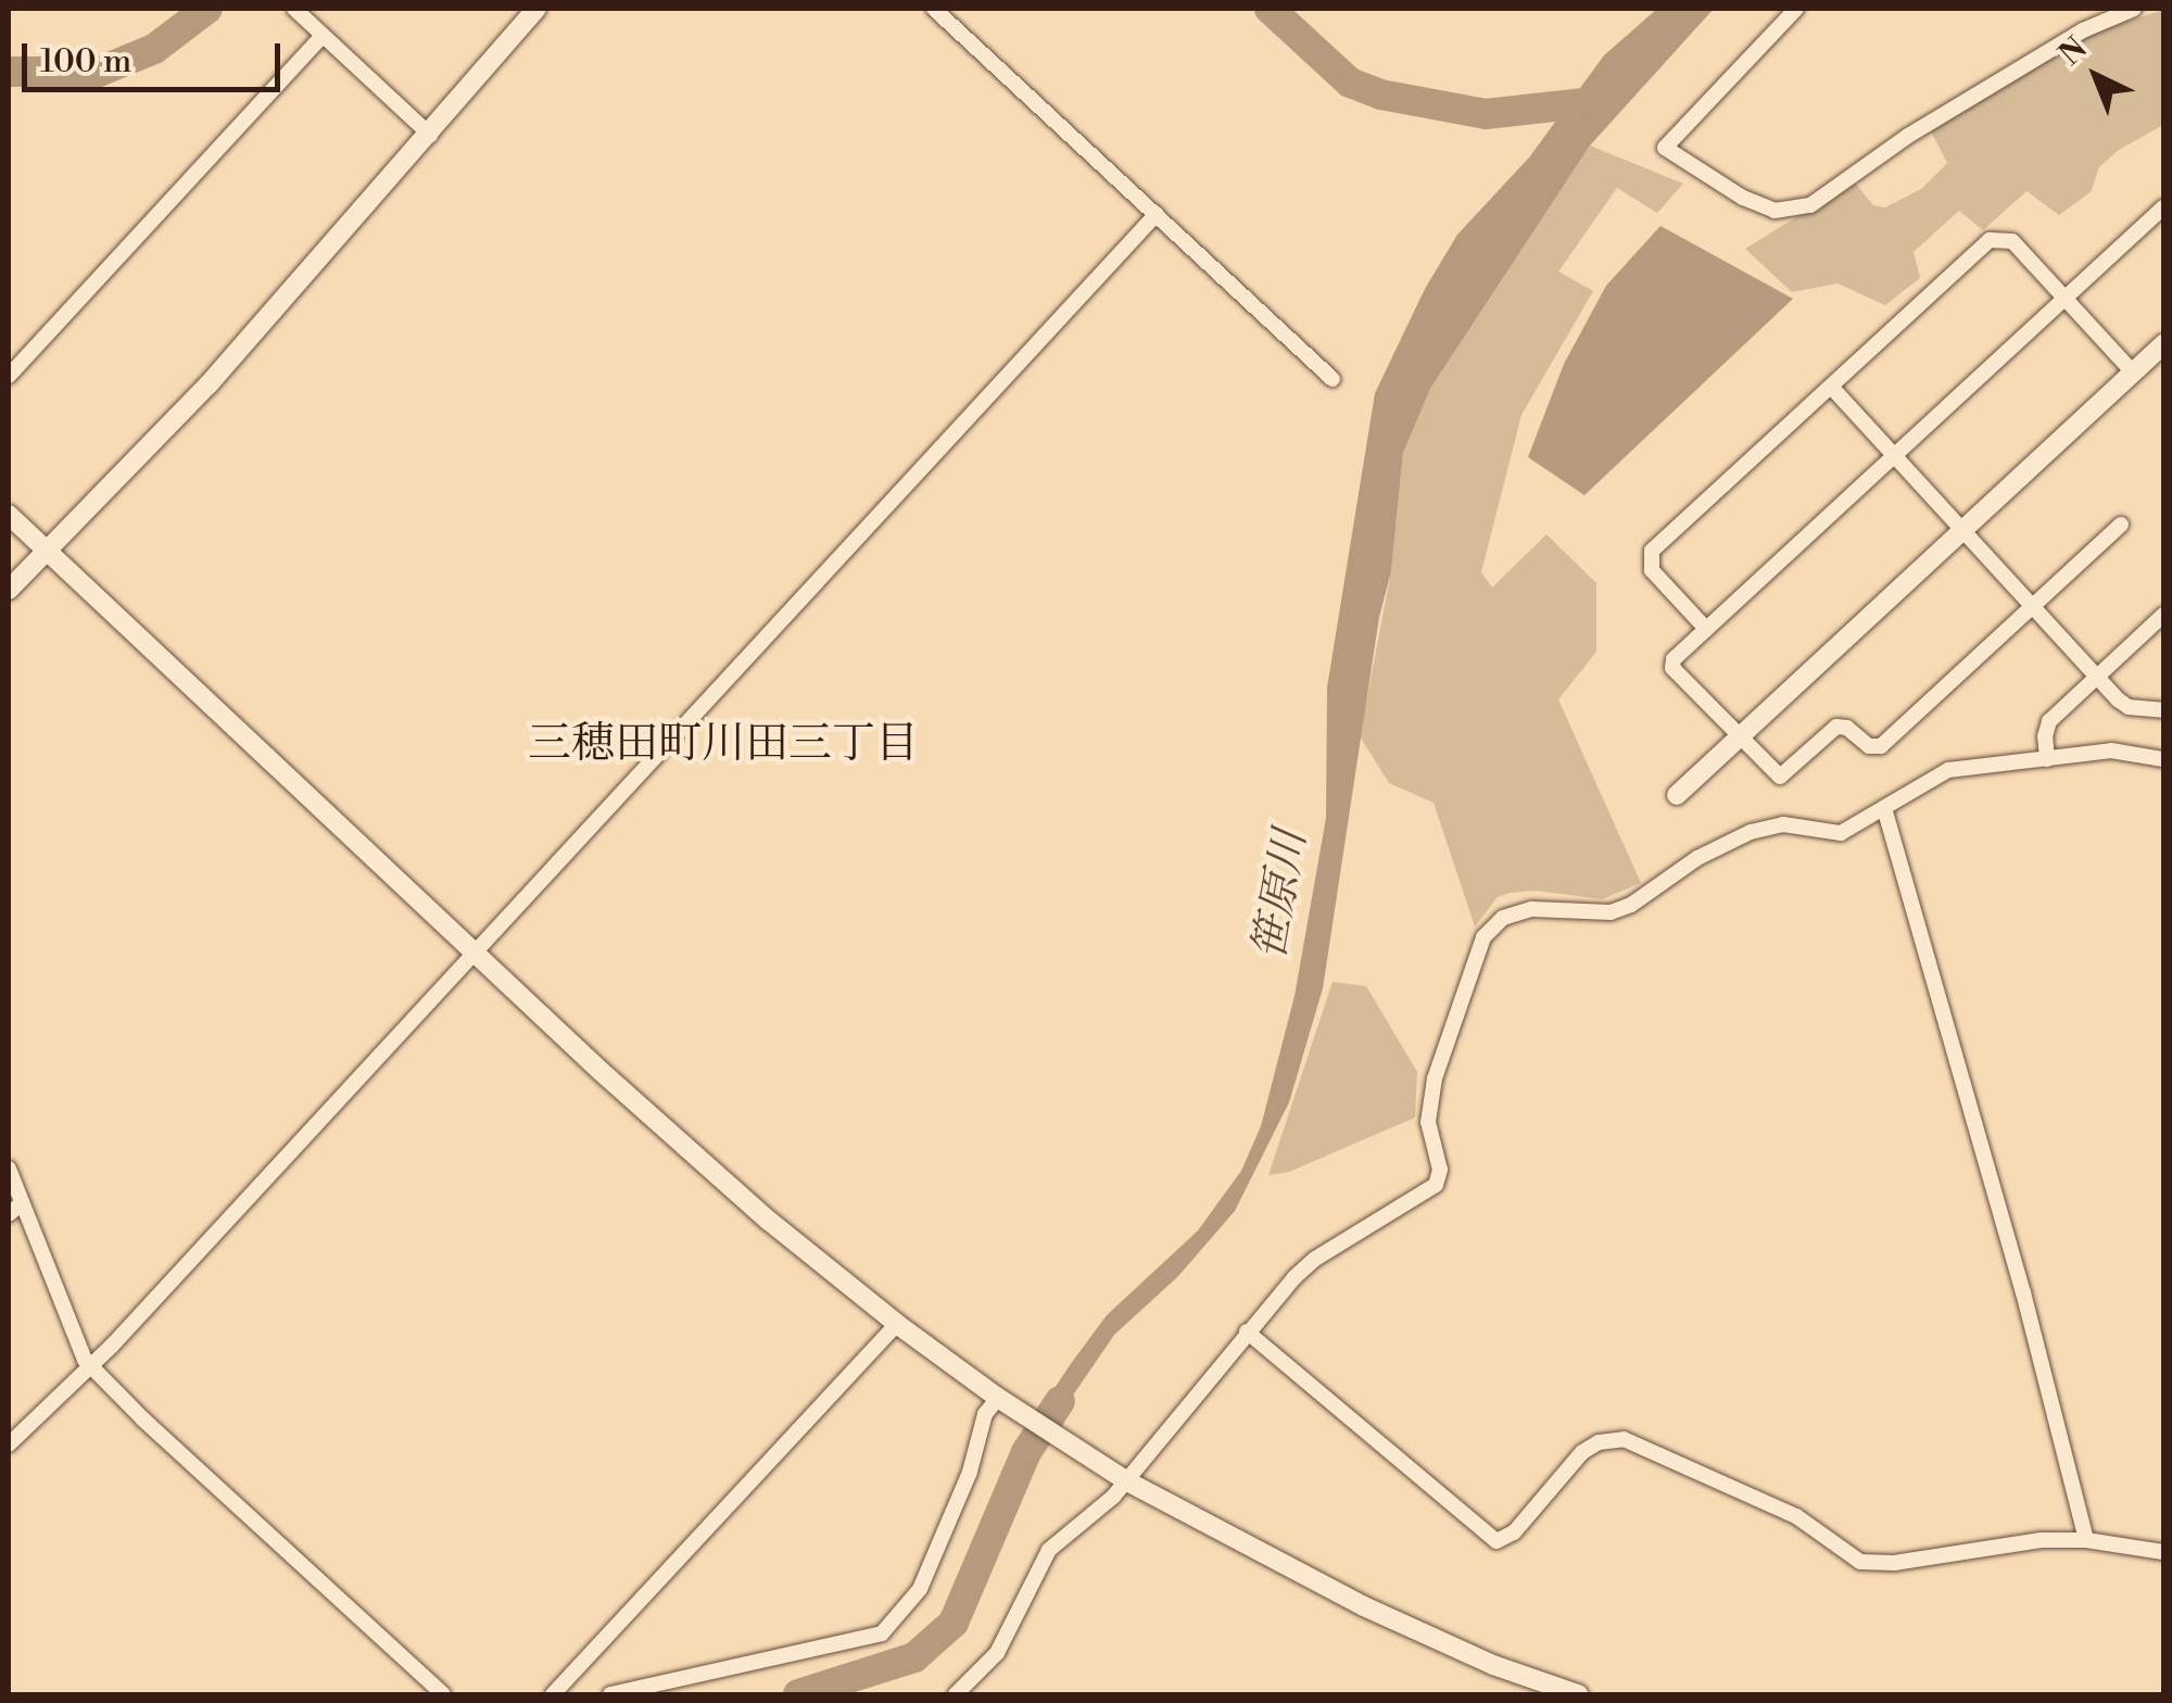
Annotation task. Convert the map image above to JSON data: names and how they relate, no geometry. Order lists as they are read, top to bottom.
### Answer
{
  "districts": ["三穂田町川田三丁目"],
  "water": ["笹原川"],
  "scale_bar": "100 m",
  "north": "top left"
}
